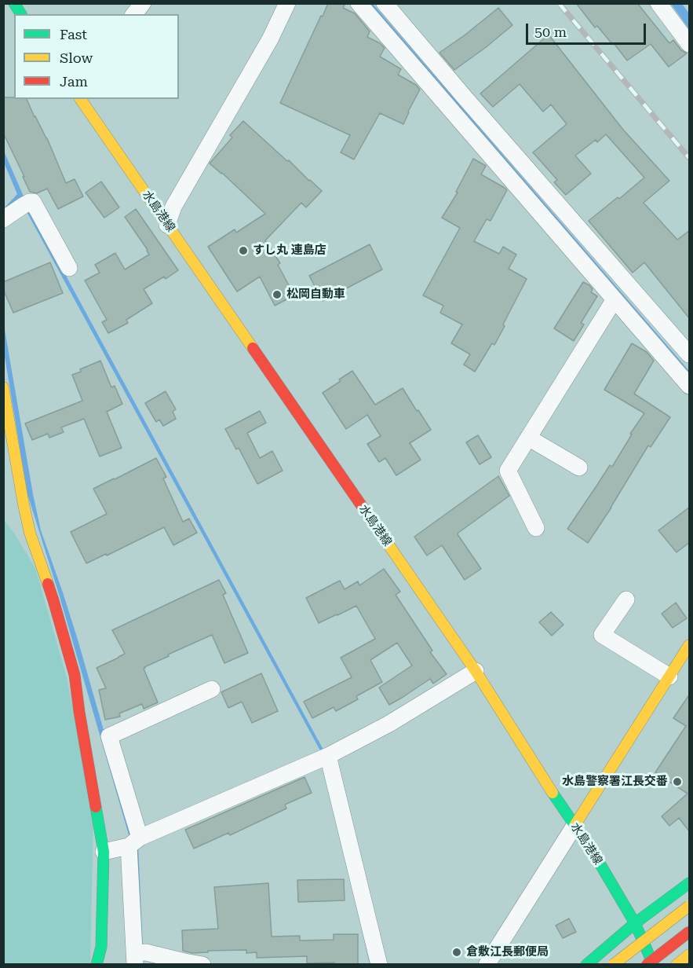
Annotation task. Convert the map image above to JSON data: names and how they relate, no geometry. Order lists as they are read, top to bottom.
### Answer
{
  "streets": {
    "main road": ["水島港線"]
  },
  "places": [
    "すし丸 連島店",
    "松岡自動車",
    "水島警察署江長交番",
    "倉敷江長郵便局"
  ],
  "legend": ["Fast", "Slow", "Jam"],
  "scale_bar": "50 m"
}
